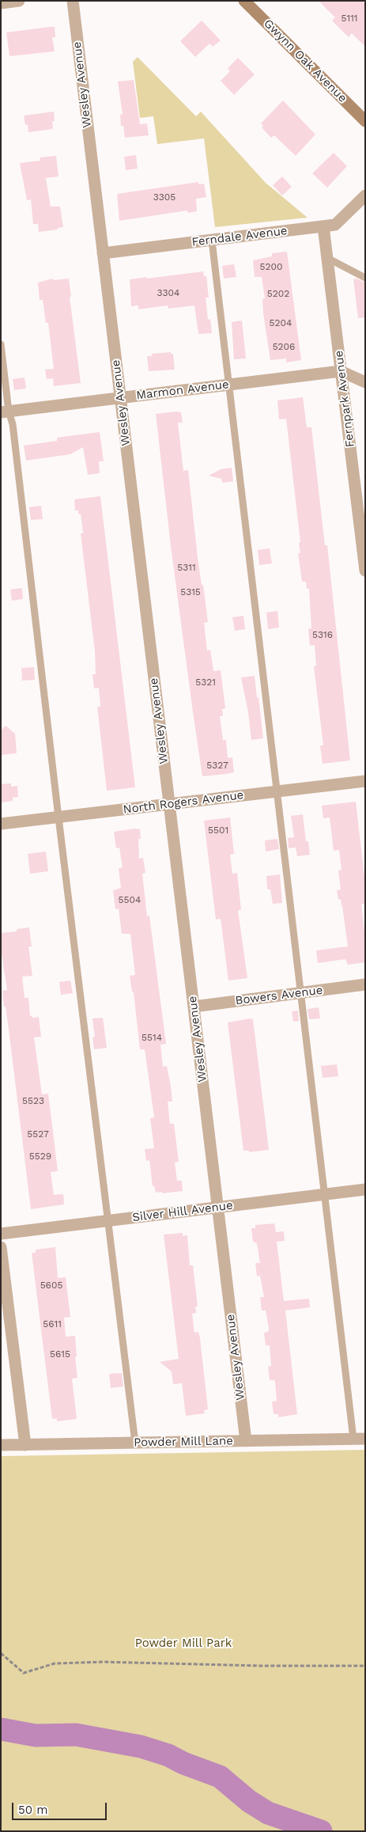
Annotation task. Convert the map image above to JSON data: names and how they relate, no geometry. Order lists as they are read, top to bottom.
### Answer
{
  "streets": {
    "main road": ["Gwynn Oak Avenue"],
    "street": [
      "Wesley Avenue",
      "Ferndale Avenue",
      "Marmon Avenue",
      "Fernpark Avenue",
      "North Rogers Avenue",
      "Bowers Avenue",
      "Silver Hill Avenue",
      "Powder Mill Lane"
    ]
  },
  "crossings": [
    ["Wesley Avenue", "Ferndale Avenue"],
    ["Wesley Avenue", "Marmon Avenue"],
    ["Wesley Avenue", "North Rogers Avenue"],
    ["Wesley Avenue", "Bowers Avenue"],
    ["Wesley Avenue", "Silver Hill Avenue"],
    ["Wesley Avenue", "Powder Mill Lane"],
    ["Ferndale Avenue", "Fernpark Avenue"],
    ["Marmon Avenue", "Fernpark Avenue"]
  ],
  "parks": ["Powder Mill Park"],
  "house_numbers": [
    "5111",
    "3305",
    "5200",
    "3304",
    "5202",
    "5204",
    "5206",
    "5311",
    "5315",
    "5316",
    "5321",
    "5327",
    "5501",
    "5504",
    "5514",
    "5523",
    "5527",
    "5529",
    "5605",
    "5611",
    "5615"
  ],
  "scale_bar": "50 m"
}
